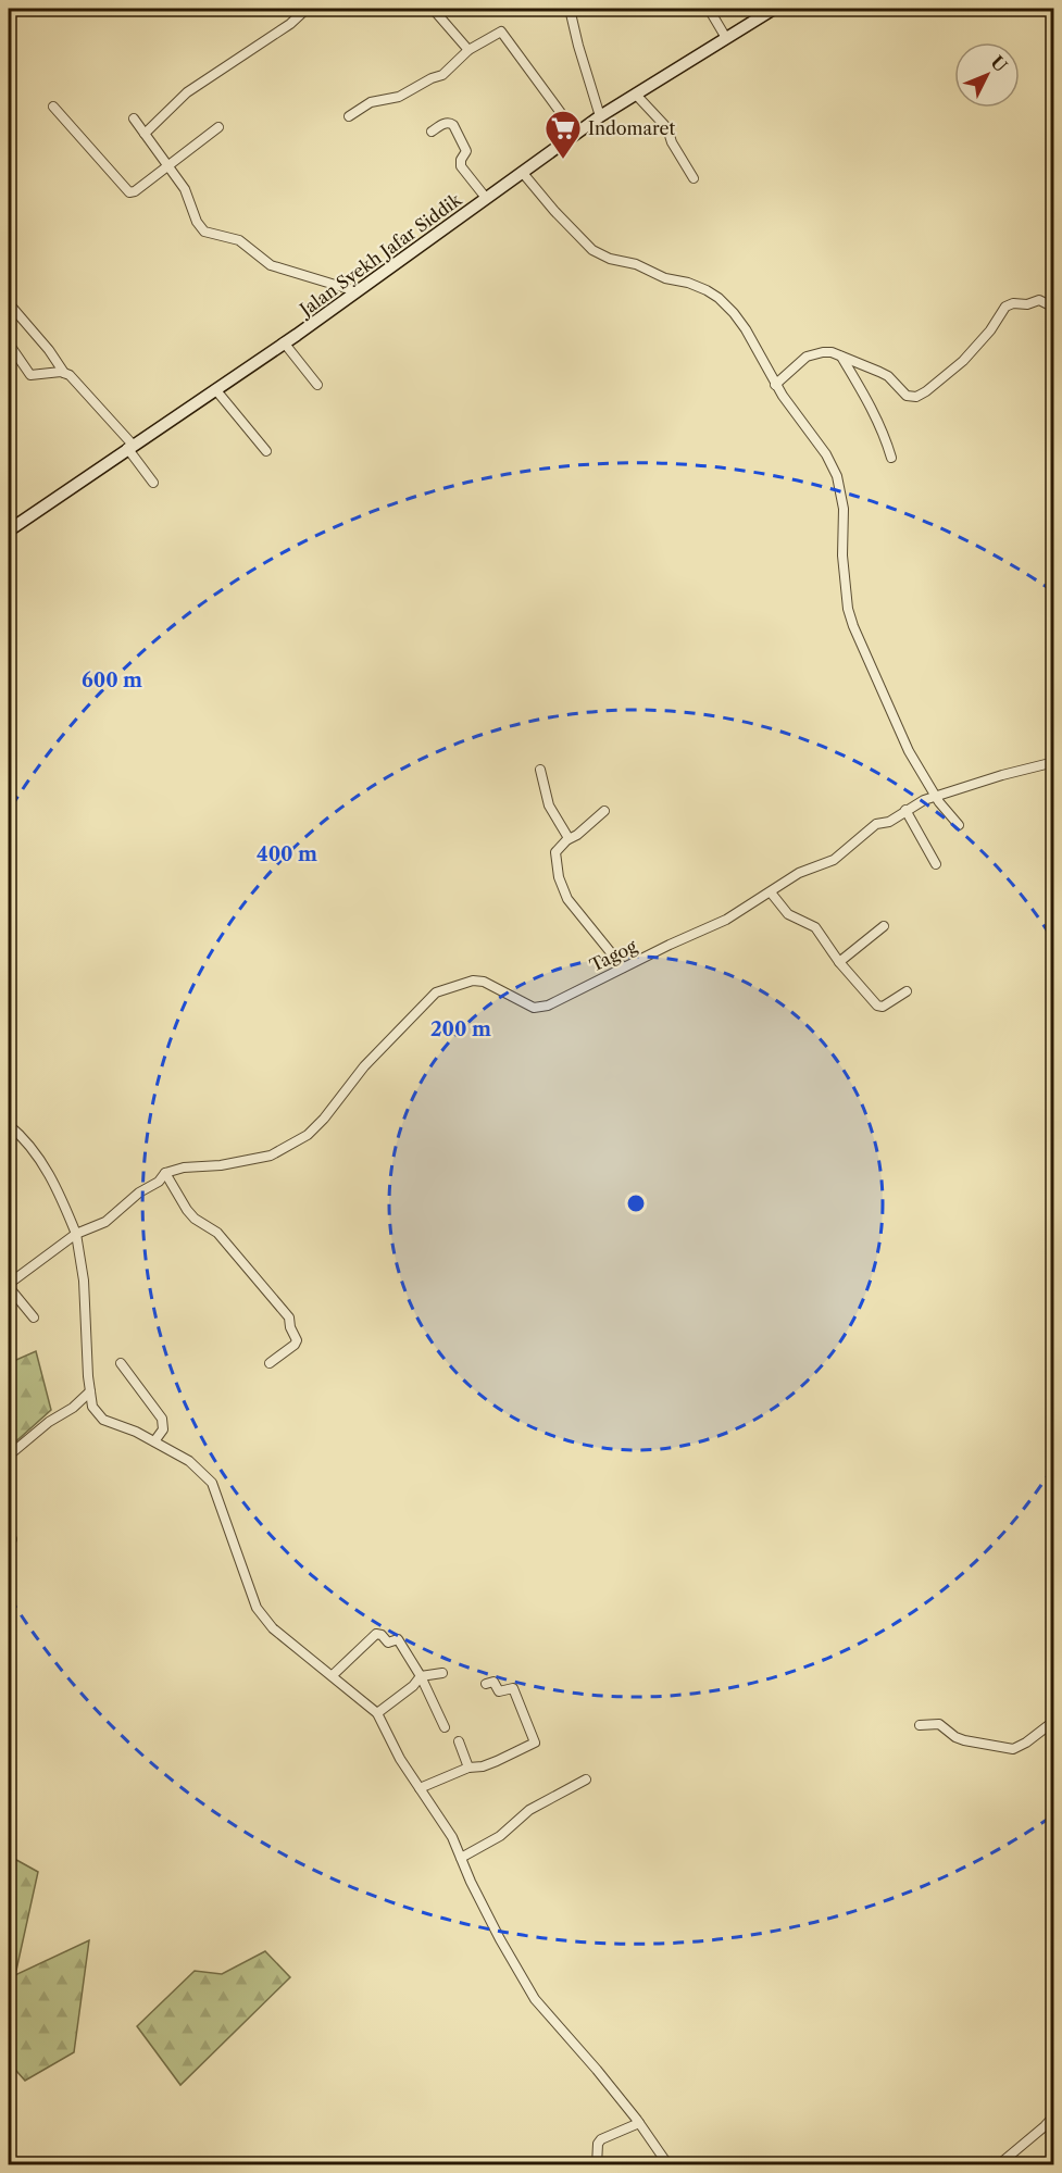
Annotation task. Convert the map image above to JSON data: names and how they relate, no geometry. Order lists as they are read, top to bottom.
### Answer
{
  "streets": {
    "main road": ["Jalan Syekh Jafar Siddik"],
    "street": ["Tagog"]
  },
  "places": {
    "supermarket": ["Indomaret"]
  },
  "north": "top right",
  "rings": ["600 m", "400 m", "200 m"]
}
